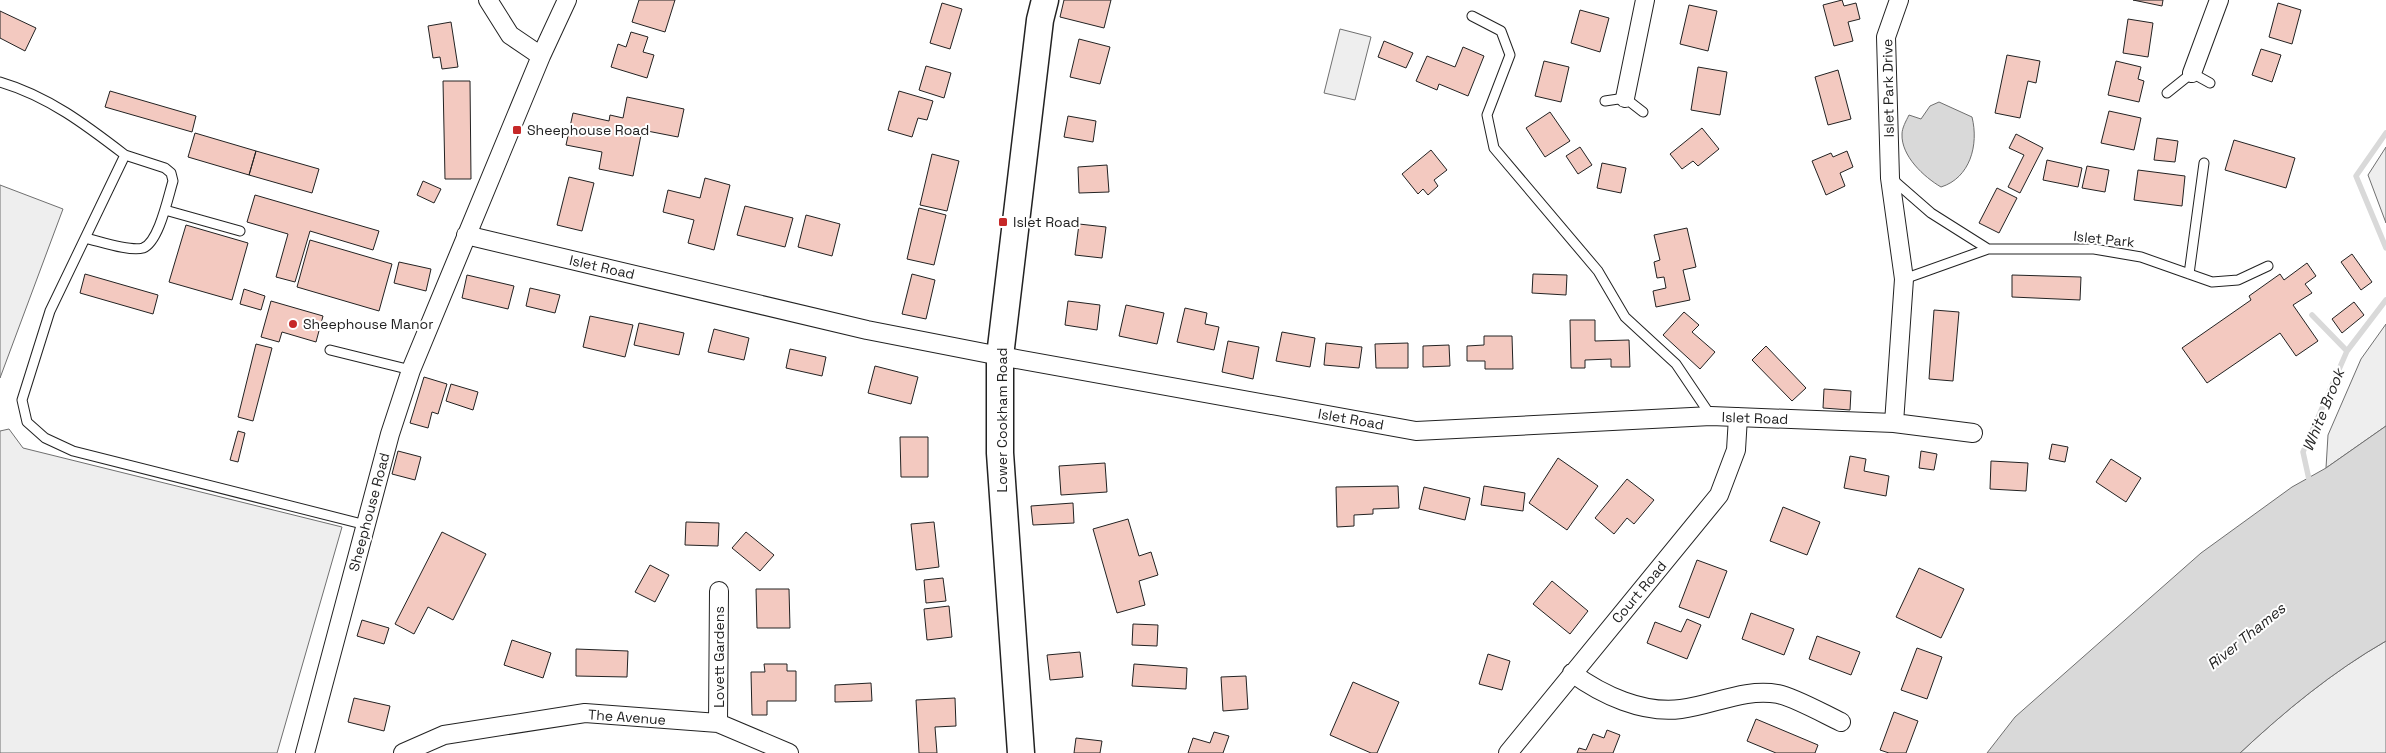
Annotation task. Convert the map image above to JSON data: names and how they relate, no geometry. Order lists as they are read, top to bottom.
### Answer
{
  "streets": {
    "main road": ["Lower Cookham Road"],
    "street": [
      "Islet Park Drive",
      "Islet Road",
      "Sheephouse Road",
      "Court Road",
      "Lovett Gardens",
      "The Avenue"
    ],
    "lane": ["Islet Park"]
  },
  "crossings": [
    ["Islet Road", "Lower Cookham Road"],
    ["Islet Road", "Sheephouse Road"],
    ["Islet Road", "Court Road"],
    ["Lovett Gardens", "The Avenue"]
  ],
  "water": ["White Brook", "River Thames"],
  "places": {
    "transit": ["Sheephouse Road", "Islet Road"],
    "other": ["Sheephouse Manor"]
  }
}
